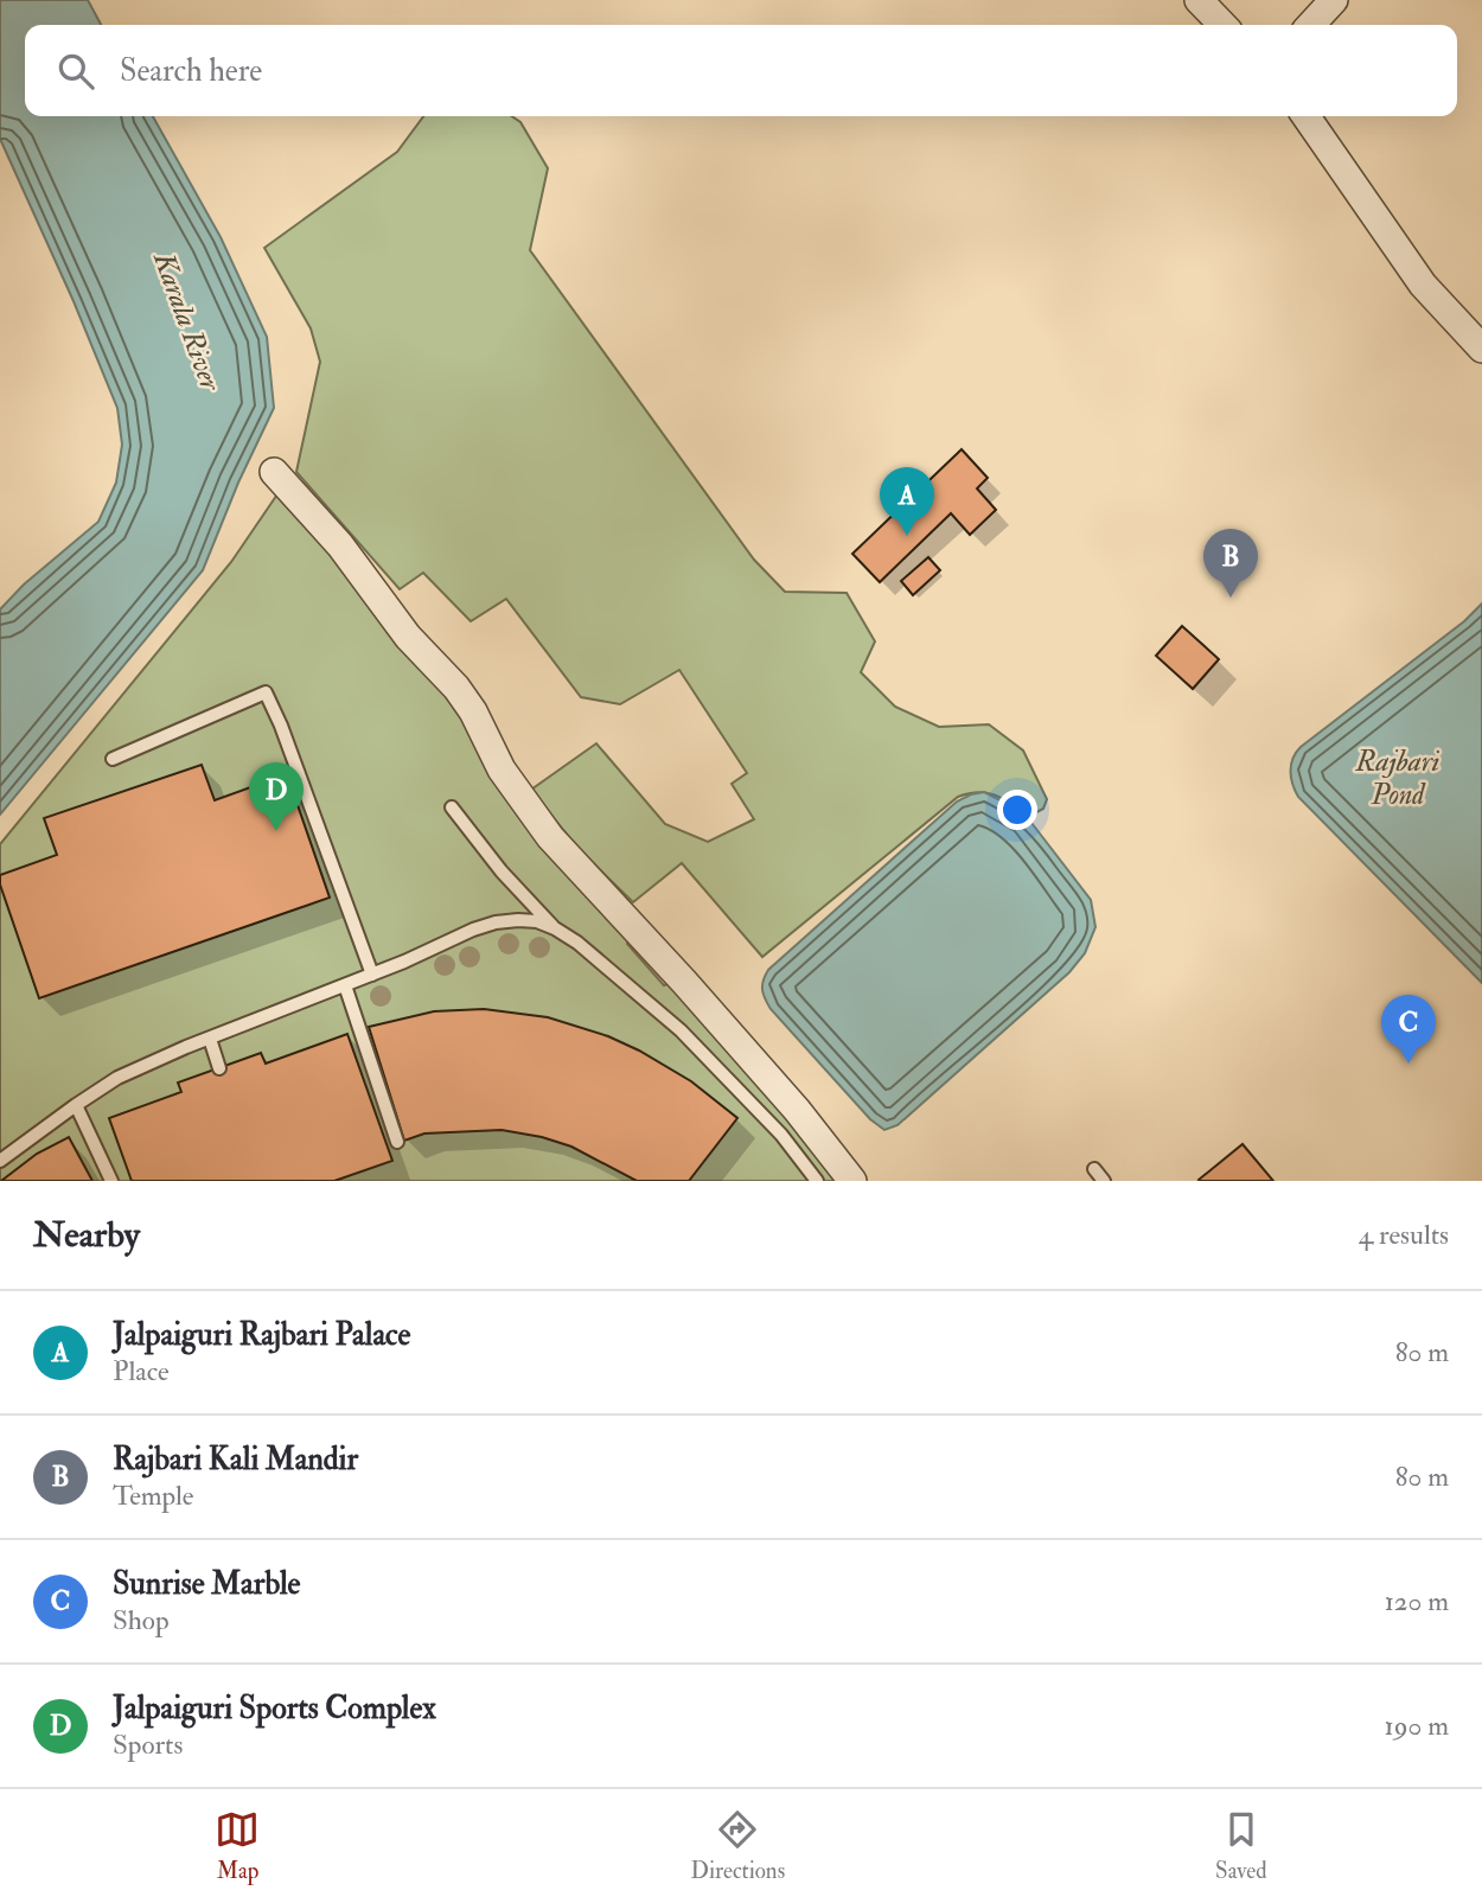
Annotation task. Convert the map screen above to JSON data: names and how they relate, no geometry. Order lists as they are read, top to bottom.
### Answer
{
  "water": ["Karala River", "Rajbari Pond"],
  "page": {
    "search": "Search here",
    "pins": [
      "A",
      "B",
      "D",
      "C"
    ],
    "heading": ["Nearby", "4 results"],
    "list": [
      {
        "mark": "A",
        "name": "Jalpaiguri Rajbari Palace",
        "note": "Place",
        "value": "80 m"
      },
      {
        "mark": "B",
        "name": "Rajbari Kali Mandir",
        "note": "Temple",
        "value": "80 m"
      },
      {
        "mark": "C",
        "name": "Sunrise Marble",
        "note": "Shop",
        "value": "120 m"
      },
      {
        "mark": "D",
        "name": "Jalpaiguri Sports Complex",
        "note": "Sports",
        "value": "190 m"
      }
    ],
    "nav": ["Map", "Directions", "Saved"]
  }
}
